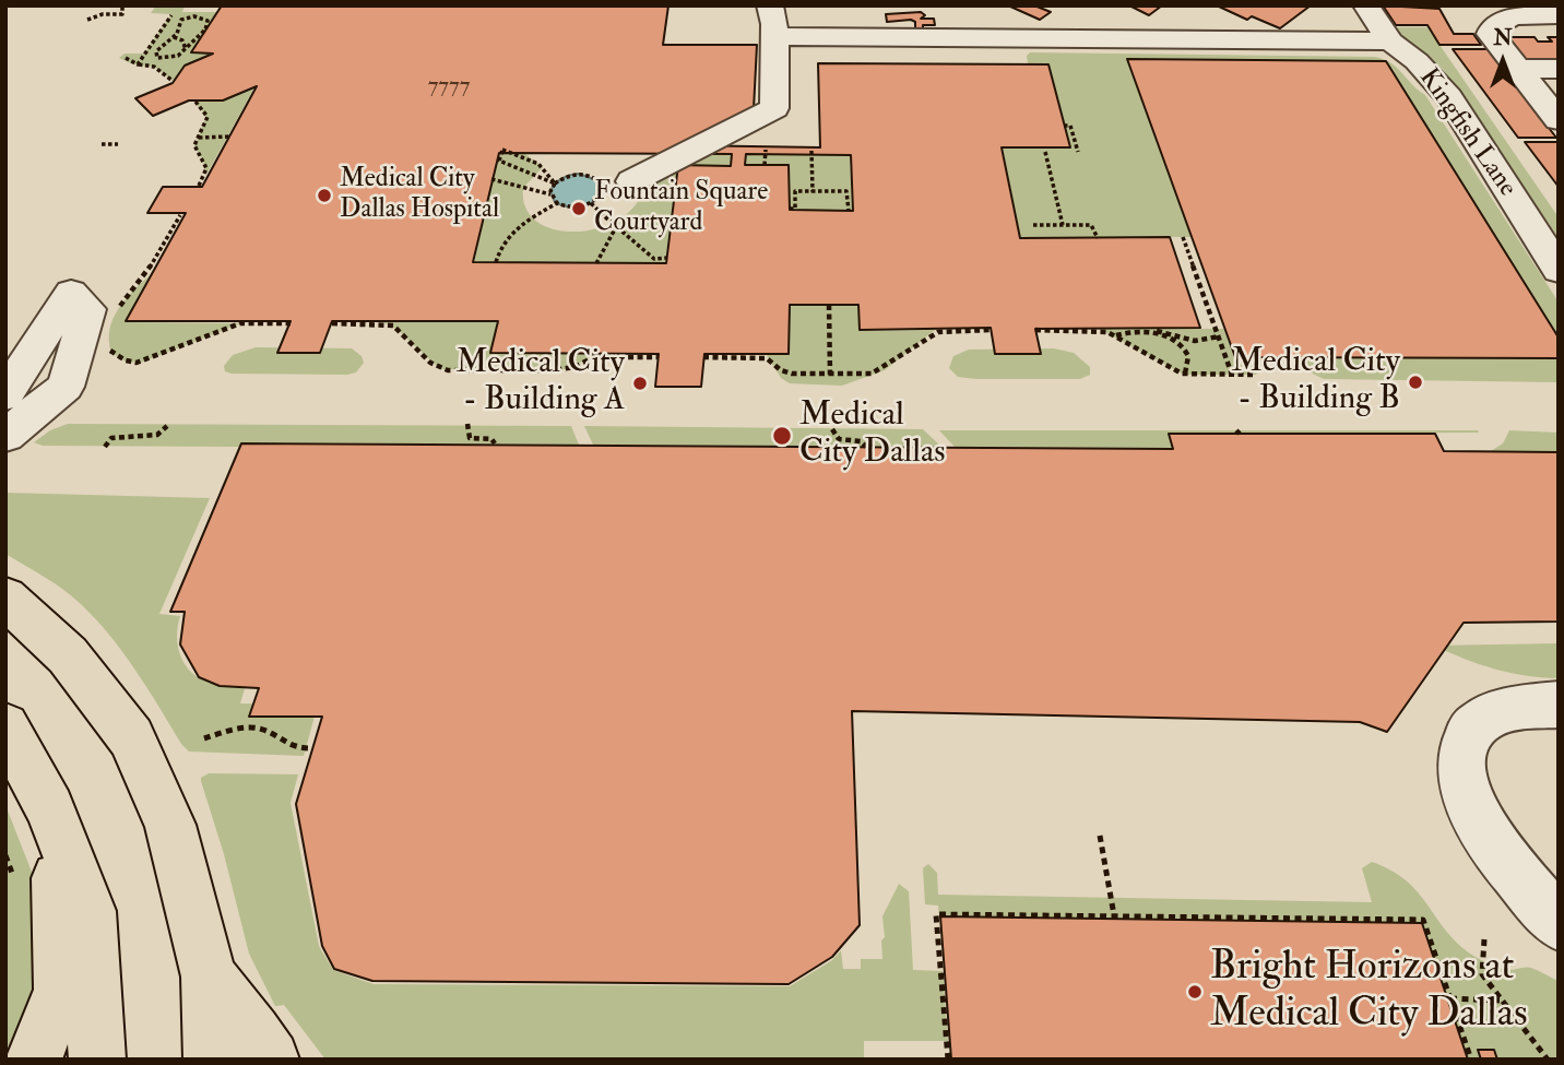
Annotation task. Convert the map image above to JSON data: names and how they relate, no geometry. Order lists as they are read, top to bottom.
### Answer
{
  "streets": {
    "lane": ["Kingfish Lane"]
  },
  "places": [
    "Medical City Dallas Hospital",
    "Fountain Square Courtyard",
    "Medical City - Building B",
    "Medical City - Building A",
    "Medical City Dallas",
    "Bright Horizons at Medical City Dallas"
  ],
  "house_numbers": ["7777"],
  "north": "top"
}
